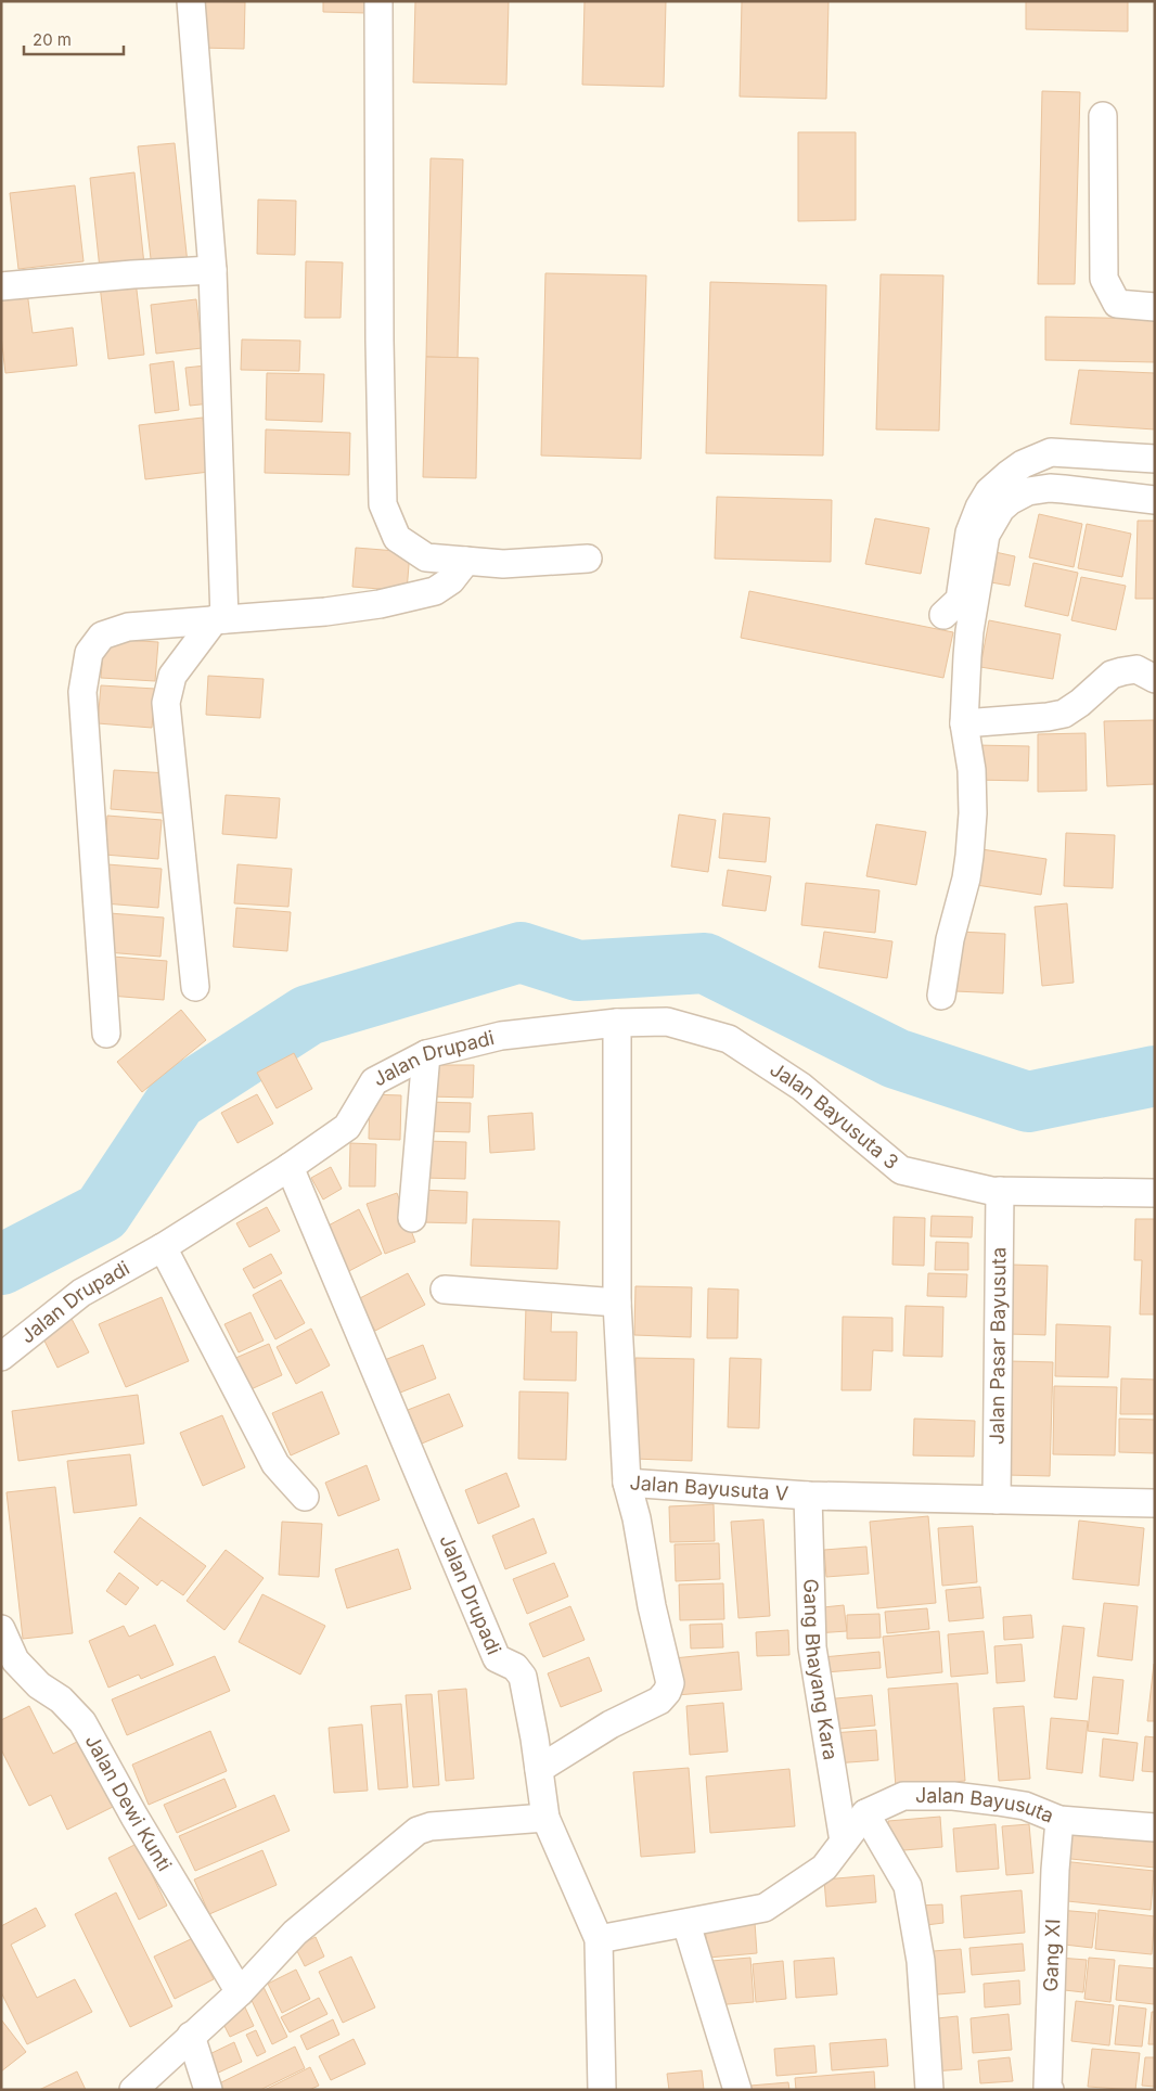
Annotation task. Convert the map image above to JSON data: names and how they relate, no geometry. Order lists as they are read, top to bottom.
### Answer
{
  "streets": {
    "street": [
      "Jalan Drupadi",
      "Jalan Bayusuta 3",
      "Jalan Pasar Bayusuta",
      "Jalan Bayusuta V",
      "Gang Bhayang Kara",
      "Jalan Dewi Kunti",
      "Jalan Bayusuta",
      "Gang XI"
    ]
  },
  "crossings": [
    ["Jalan Drupadi", "Jalan Bayusuta 3"],
    ["Jalan Drupadi", "Jalan Bayusuta V"],
    ["Jalan Drupadi", "Jalan Bayusuta"],
    ["Jalan Bayusuta 3", "Jalan Pasar Bayusuta"],
    ["Jalan Bayusuta 3", "Jalan Bayusuta V"],
    ["Jalan Pasar Bayusuta", "Jalan Bayusuta V"],
    ["Jalan Bayusuta V", "Gang Bhayang Kara"],
    ["Gang Bhayang Kara", "Jalan Bayusuta"],
    ["Jalan Bayusuta", "Gang XI"]
  ],
  "scale_bar": "20 m"
}
